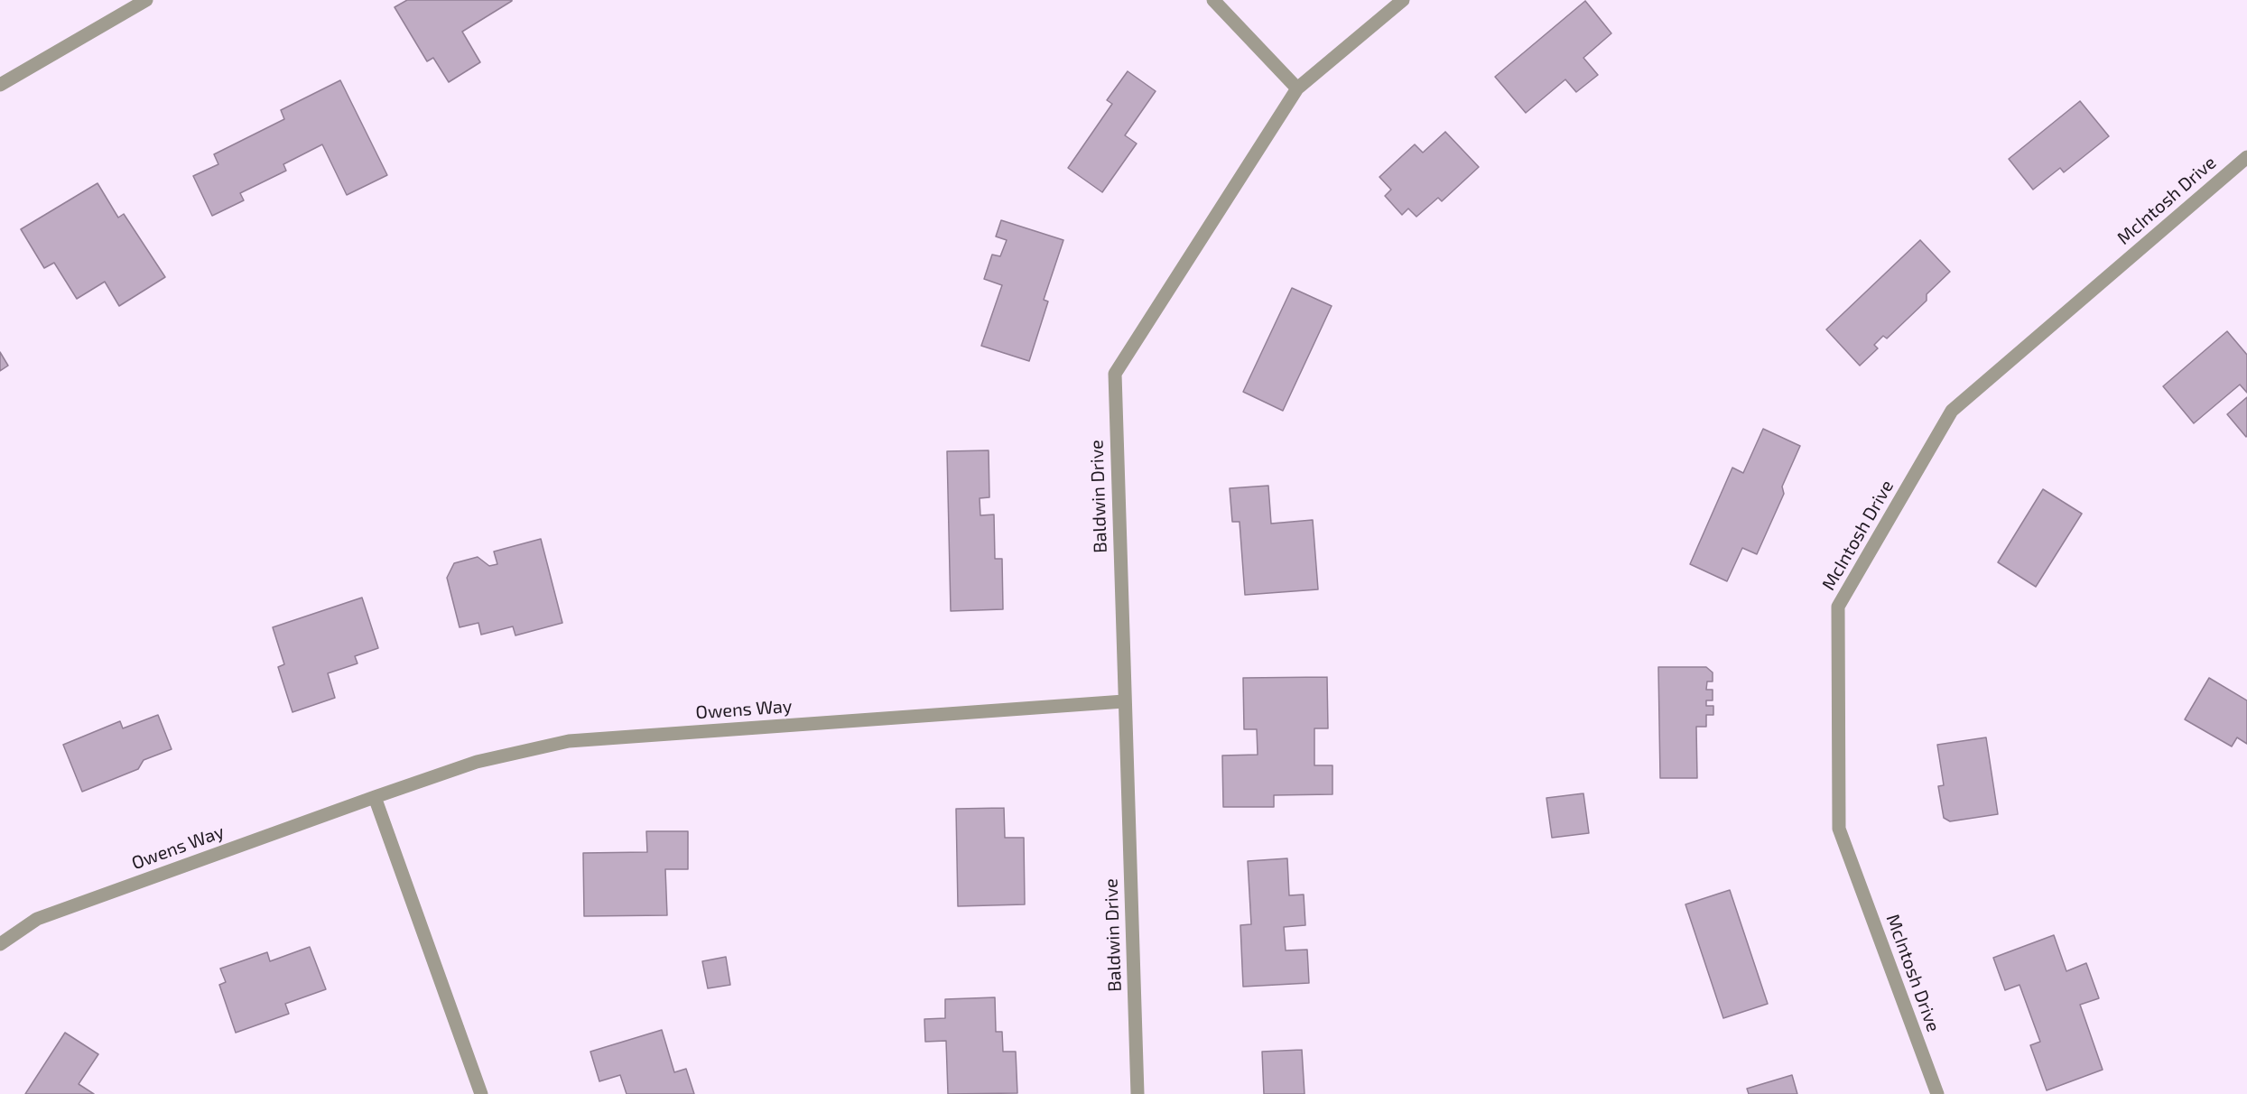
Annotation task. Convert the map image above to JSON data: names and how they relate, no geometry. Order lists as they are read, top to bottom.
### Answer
{
  "streets": {
    "street": ["McIntosh Drive", "Baldwin Drive", "Owens Way"]
  },
  "crossings": [
    ["Baldwin Drive", "Owens Way"]
  ]
}
